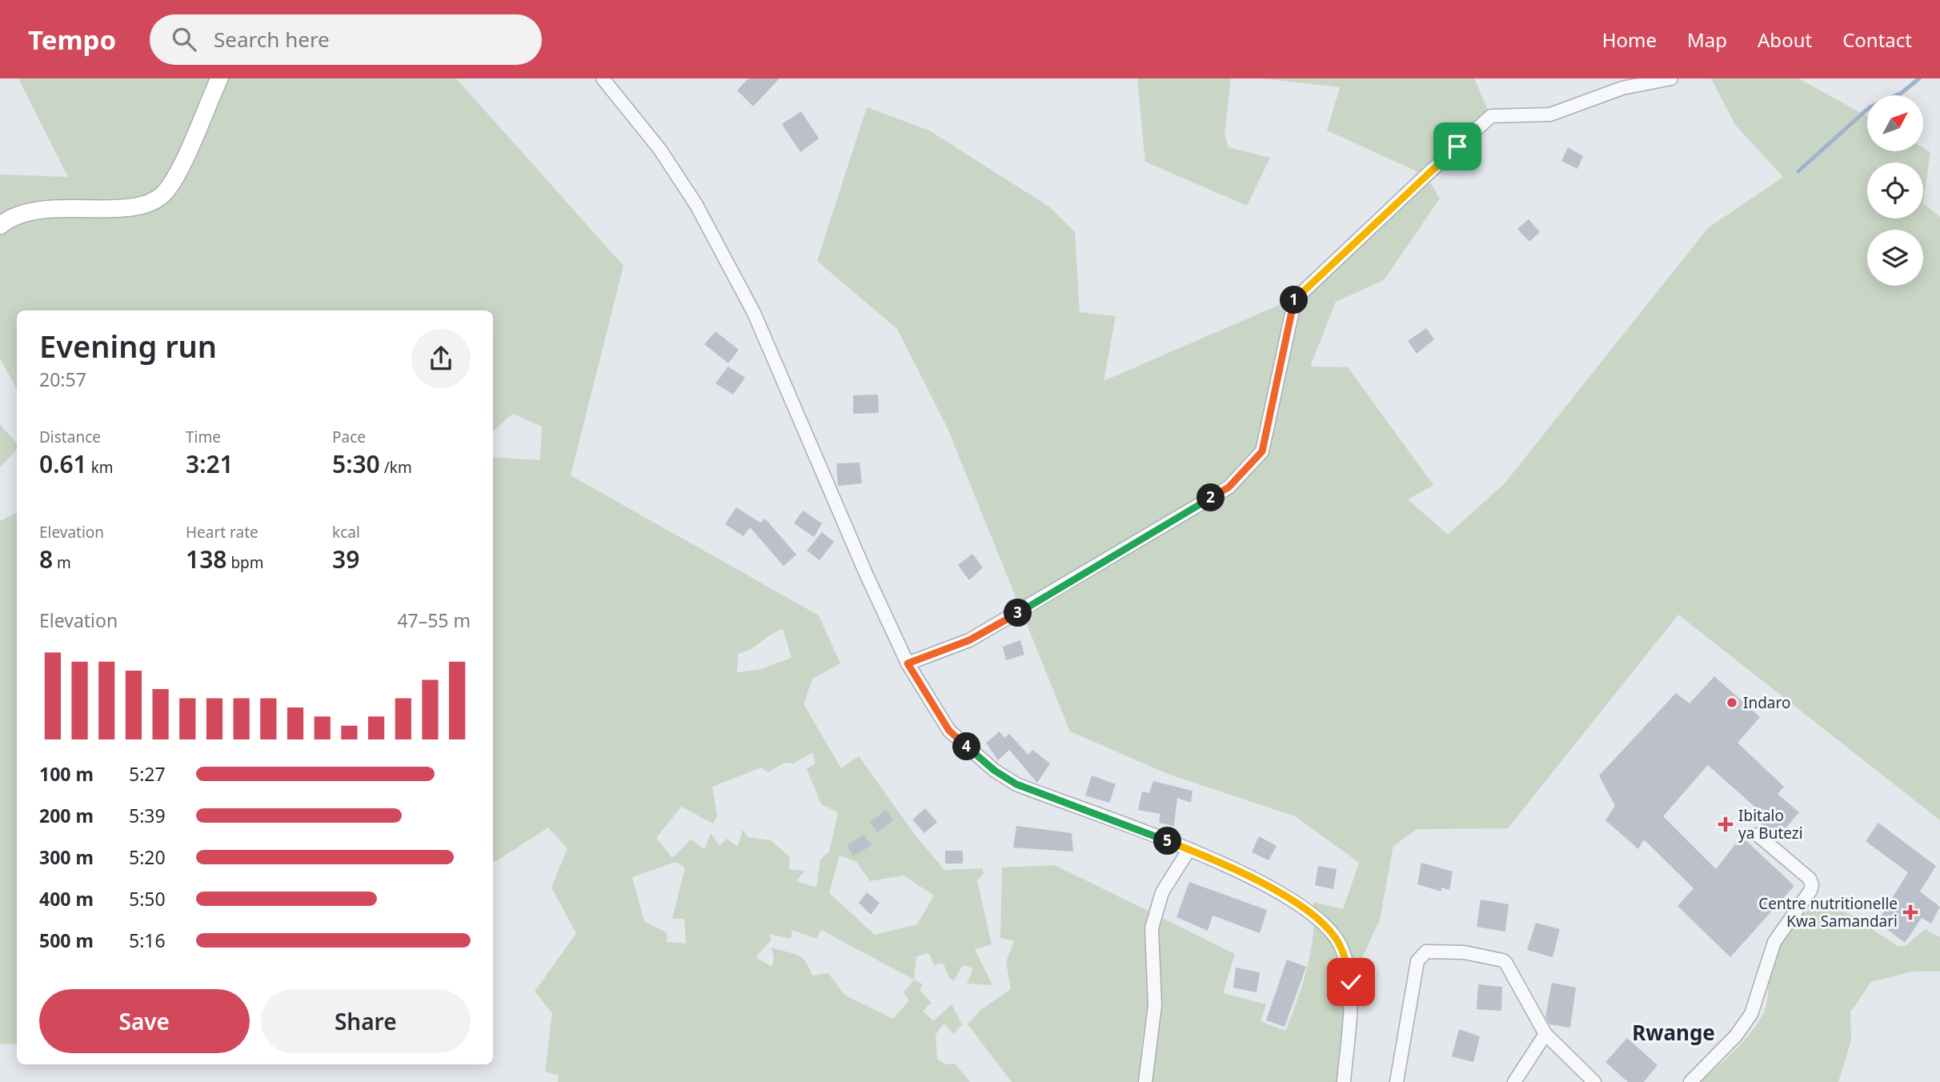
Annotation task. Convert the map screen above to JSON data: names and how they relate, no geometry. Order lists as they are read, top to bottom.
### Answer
{
  "districts": ["Rwange"],
  "places": {
    "other": ["Indaro"],
    "health": ["Ibitalo ya Butezi", "Centre nutritionelle Kwa Samandari"]
  },
  "north": "top right",
  "page": {
    "header": "Tempo",
    "search": "Search here",
    "nav": [
      "Home",
      "Map",
      "About",
      "Contact"
    ],
    "pins": [
      "1",
      "2",
      "3",
      "4",
      "5"
    ],
    "heading": ["Evening run", "20:57"],
    "stats": [
      ["Distance", "0.61 km"],
      ["Time", "3:21"],
      ["Pace", "5:30 /km"],
      ["Elevation", "8 m"],
      ["Heart rate", "138 bpm"],
      ["kcal", "39"]
    ],
    "chart": ["Elevation", "47–55 m"],
    "list": [
      {
        "name": "100 m",
        "note": "5:27"
      },
      {
        "name": "200 m",
        "note": "5:39"
      },
      {
        "name": "300 m",
        "note": "5:20"
      },
      {
        "name": "400 m",
        "note": "5:50"
      },
      {
        "name": "500 m",
        "note": "5:16"
      }
    ],
    "buttons": ["Save", "Share"]
  }
}
